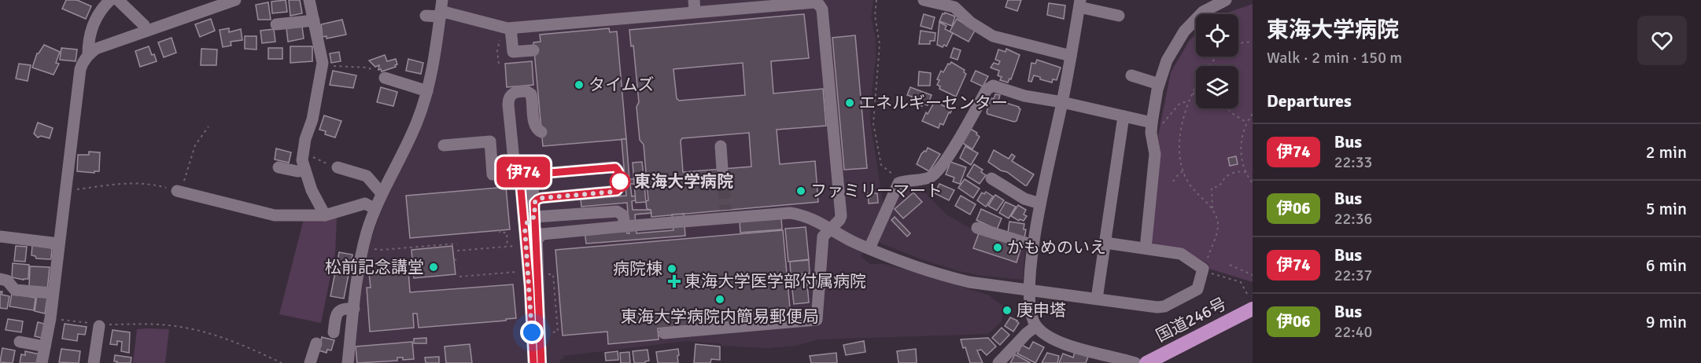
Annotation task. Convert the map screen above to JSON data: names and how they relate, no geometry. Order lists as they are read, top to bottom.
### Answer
{
  "streets": {
    "highway": ["国道246号"]
  },
  "places": {
    "other": [
      "タイムズ",
      "エネルギーセンター",
      "東海大学病院",
      "ファミリーマート",
      "かもめのいえ",
      "松前記念講堂",
      "病院棟",
      "東海大学病院内簡易郵便局",
      "庚申塔"
    ],
    "health": ["東海大学医学部付属病院"]
  },
  "lines": ["bus line 伊74"],
  "page": {
    "on_map": "伊74",
    "heading": [
      ["東海大学病院", "Walk · 2 min · 150 m"],
      "Departures"
    ],
    "list": [
      {
        "mark": "伊74",
        "name": "Bus",
        "note": "22:33",
        "value": "2 min"
      },
      {
        "mark": "伊06",
        "name": "Bus",
        "note": "22:36",
        "value": "5 min"
      },
      {
        "mark": "伊74",
        "name": "Bus",
        "note": "22:37",
        "value": "6 min"
      },
      {
        "mark": "伊06",
        "name": "Bus",
        "note": "22:40",
        "value": "9 min"
      }
    ]
  }
}
